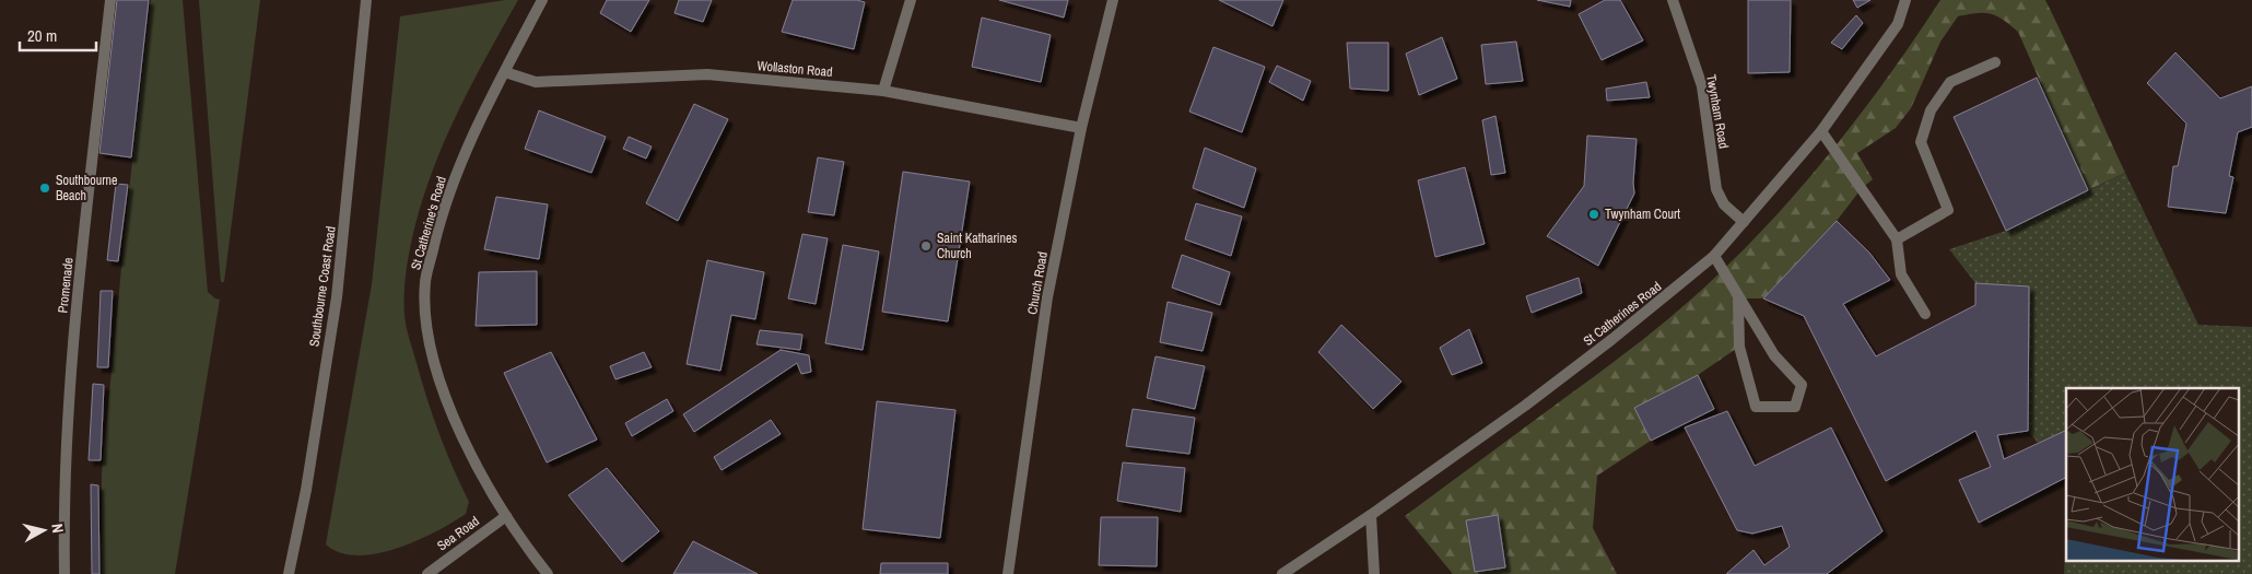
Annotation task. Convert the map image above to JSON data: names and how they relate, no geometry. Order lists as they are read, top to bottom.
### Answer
{
  "streets": {
    "street": [
      "Wollaston Road",
      "Twynham Road",
      "St Catherine's Road",
      "Church Road",
      "Promenade",
      "Southbourne Coast Road",
      "St Catherines Road",
      "Sea Road"
    ]
  },
  "crossings": [
    ["Wollaston Road", "St Catherine's Road"],
    ["Wollaston Road", "Church Road"],
    ["Twynham Road", "St Catherines Road"],
    ["St Catherine's Road", "Sea Road"]
  ],
  "places": ["Southbourne Beach", "Twynham Court", "Saint Katharines Church"],
  "scale_bar": "20 m",
  "north": "right"
}
